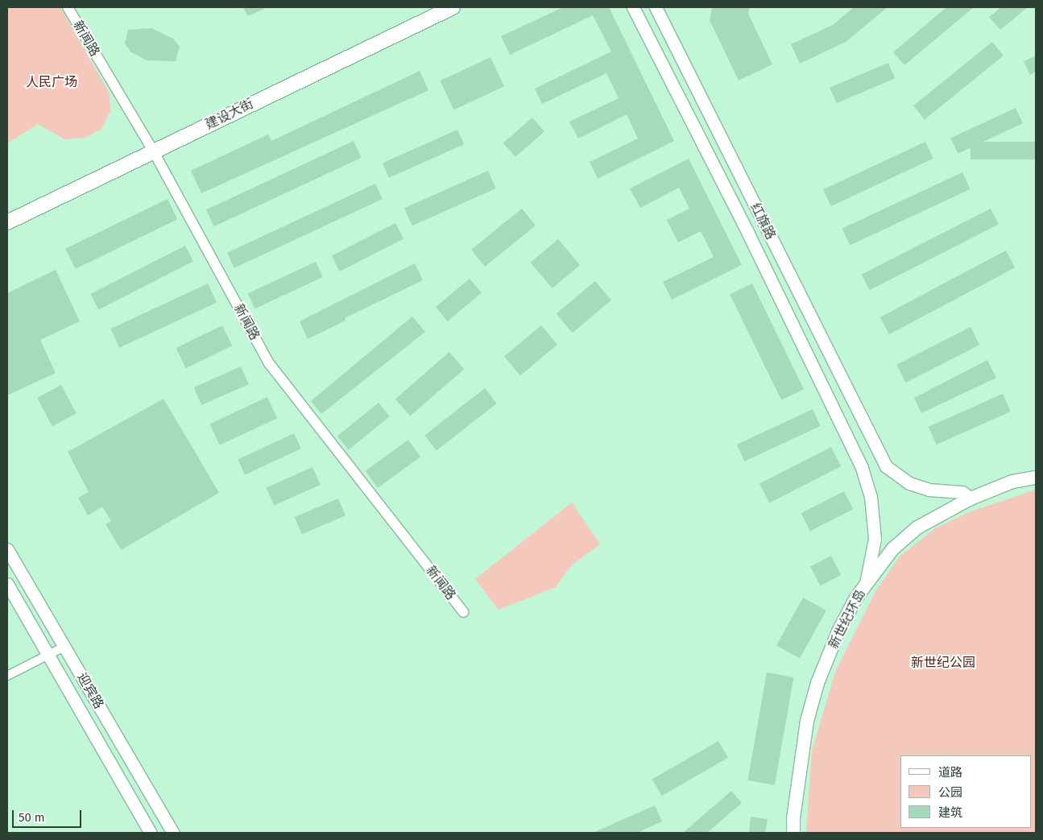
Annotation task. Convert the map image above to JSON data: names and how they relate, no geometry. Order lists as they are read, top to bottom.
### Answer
{
  "streets": {
    "highway": ["建设大街"],
    "main road": ["红旗路", "新世纪环岛", "迎宾路"],
    "street": ["新闻路"]
  },
  "crossings": [
    ["新闻路", "建设大街"],
    ["红旗路", "新世纪环岛"]
  ],
  "parks": ["人民广场", "新世纪公园"],
  "legend": ["道路", "公园", "建筑"],
  "scale_bar": "50 m"
}
